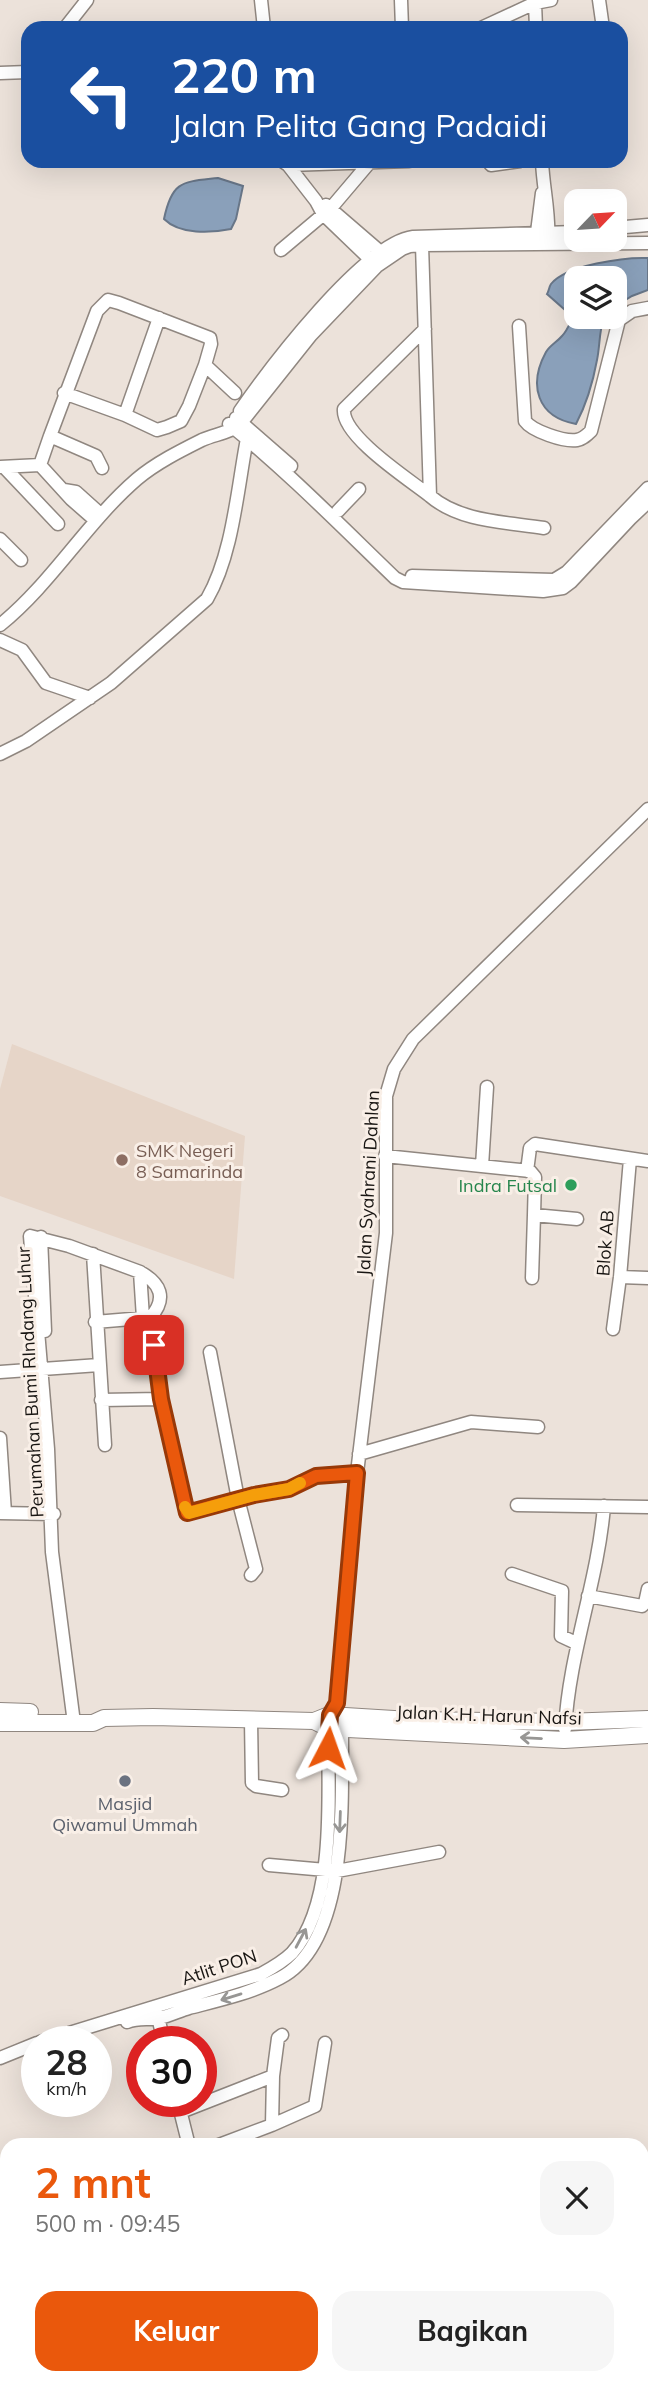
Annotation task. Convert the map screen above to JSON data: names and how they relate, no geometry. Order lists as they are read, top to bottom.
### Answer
{
  "streets": {
    "main road": ["Jalan K.H. Harun Nafsi"],
    "street": [
      "Jalan Syahrani Dahlan",
      "Blok AB",
      "Perumahan Bumi RIndang Luhur",
      "Atlit PON"
    ]
  },
  "crossings": [
    ["Jalan Syahrani Dahlan", "Jalan K.H. Harun Nafsi"],
    ["Jalan Syahrani Dahlan", "Atlit PON"],
    ["Jalan K.H. Harun Nafsi", "Atlit PON"]
  ],
  "places": ["SMK Negeri 8 Samarinda", "Indra Futsal", "Masjid Qiwamul Ummah"],
  "north": "top right",
  "page": {
    "turn": ["220 m", "Jalan Pelita Gang Padaidi"],
    "speed": "28 km/h",
    "limit": "30",
    "heading": ["2 mnt", "500 m · 09:45"],
    "buttons": ["Keluar", "Bagikan"]
  }
}
